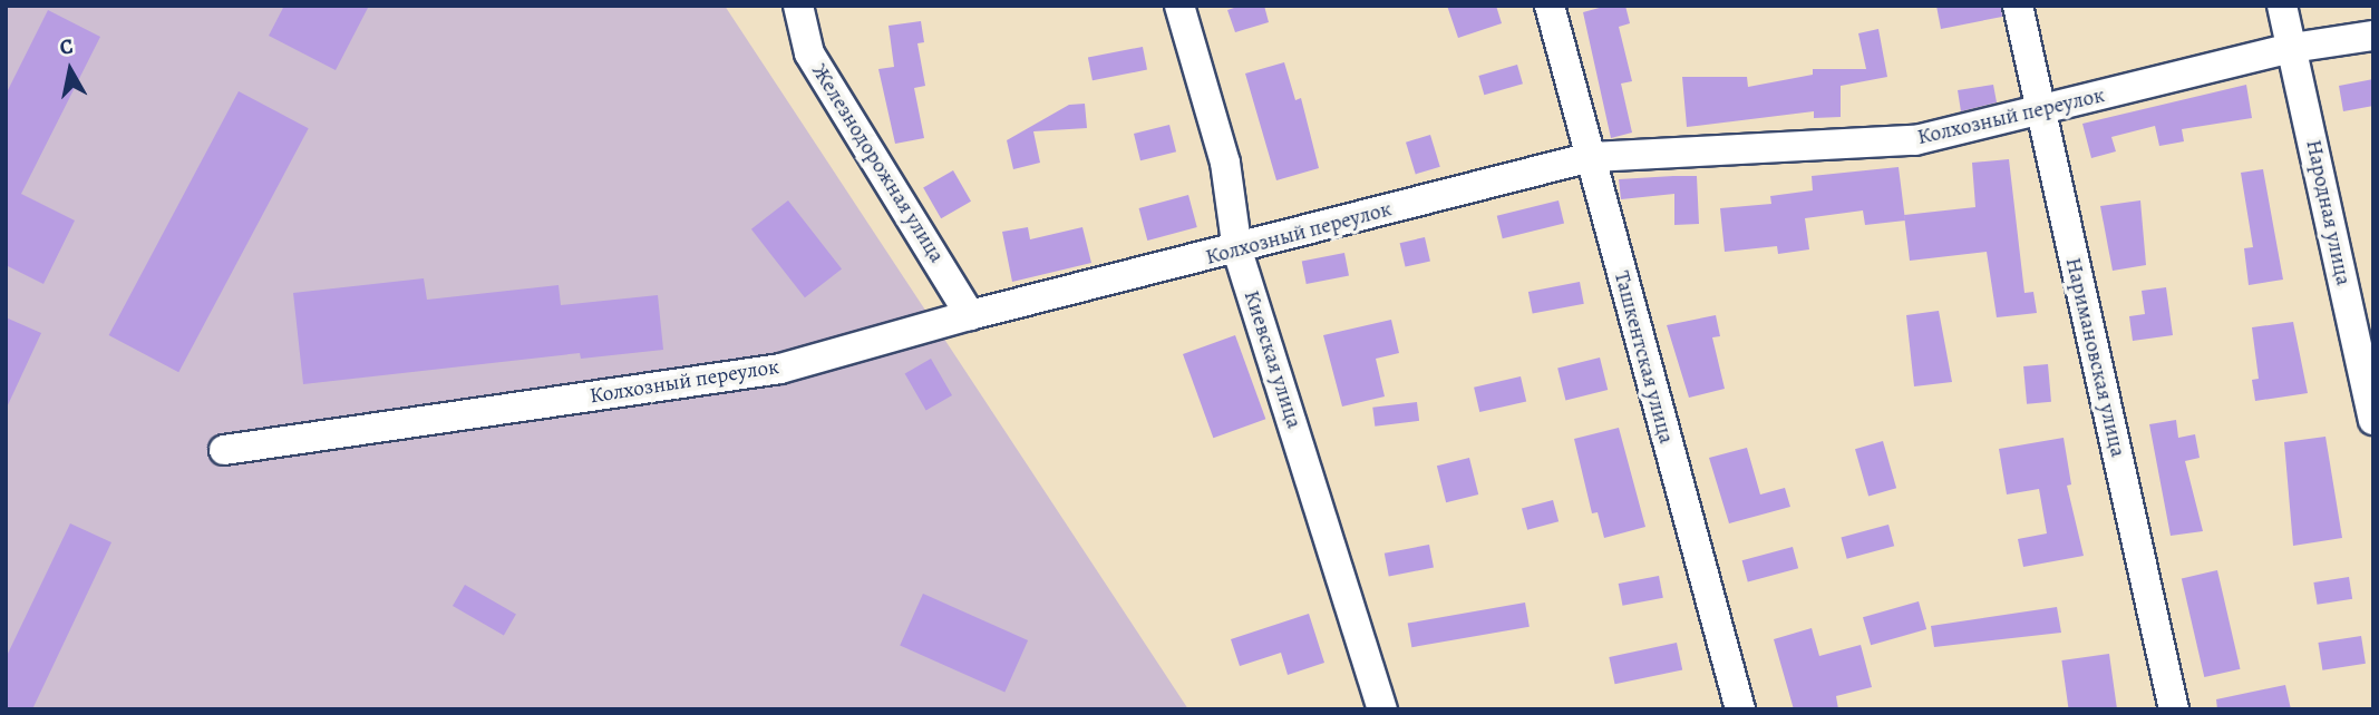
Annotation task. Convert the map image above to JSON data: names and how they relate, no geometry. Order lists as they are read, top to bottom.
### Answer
{
  "streets": {
    "street": [
      "Колхозный переулок",
      "Железнодорожная улица",
      "Народная улица",
      "Ташкентская улица",
      "Наримановская улица",
      "Киевская улица"
    ]
  },
  "crossings": [
    ["Колхозный переулок", "Железнодорожная улица"],
    ["Колхозный переулок", "Народная улица"],
    ["Колхозный переулок", "Ташкентская улица"],
    ["Колхозный переулок", "Наримановская улица"],
    ["Колхозный переулок", "Киевская улица"]
  ],
  "north": "top"
}
